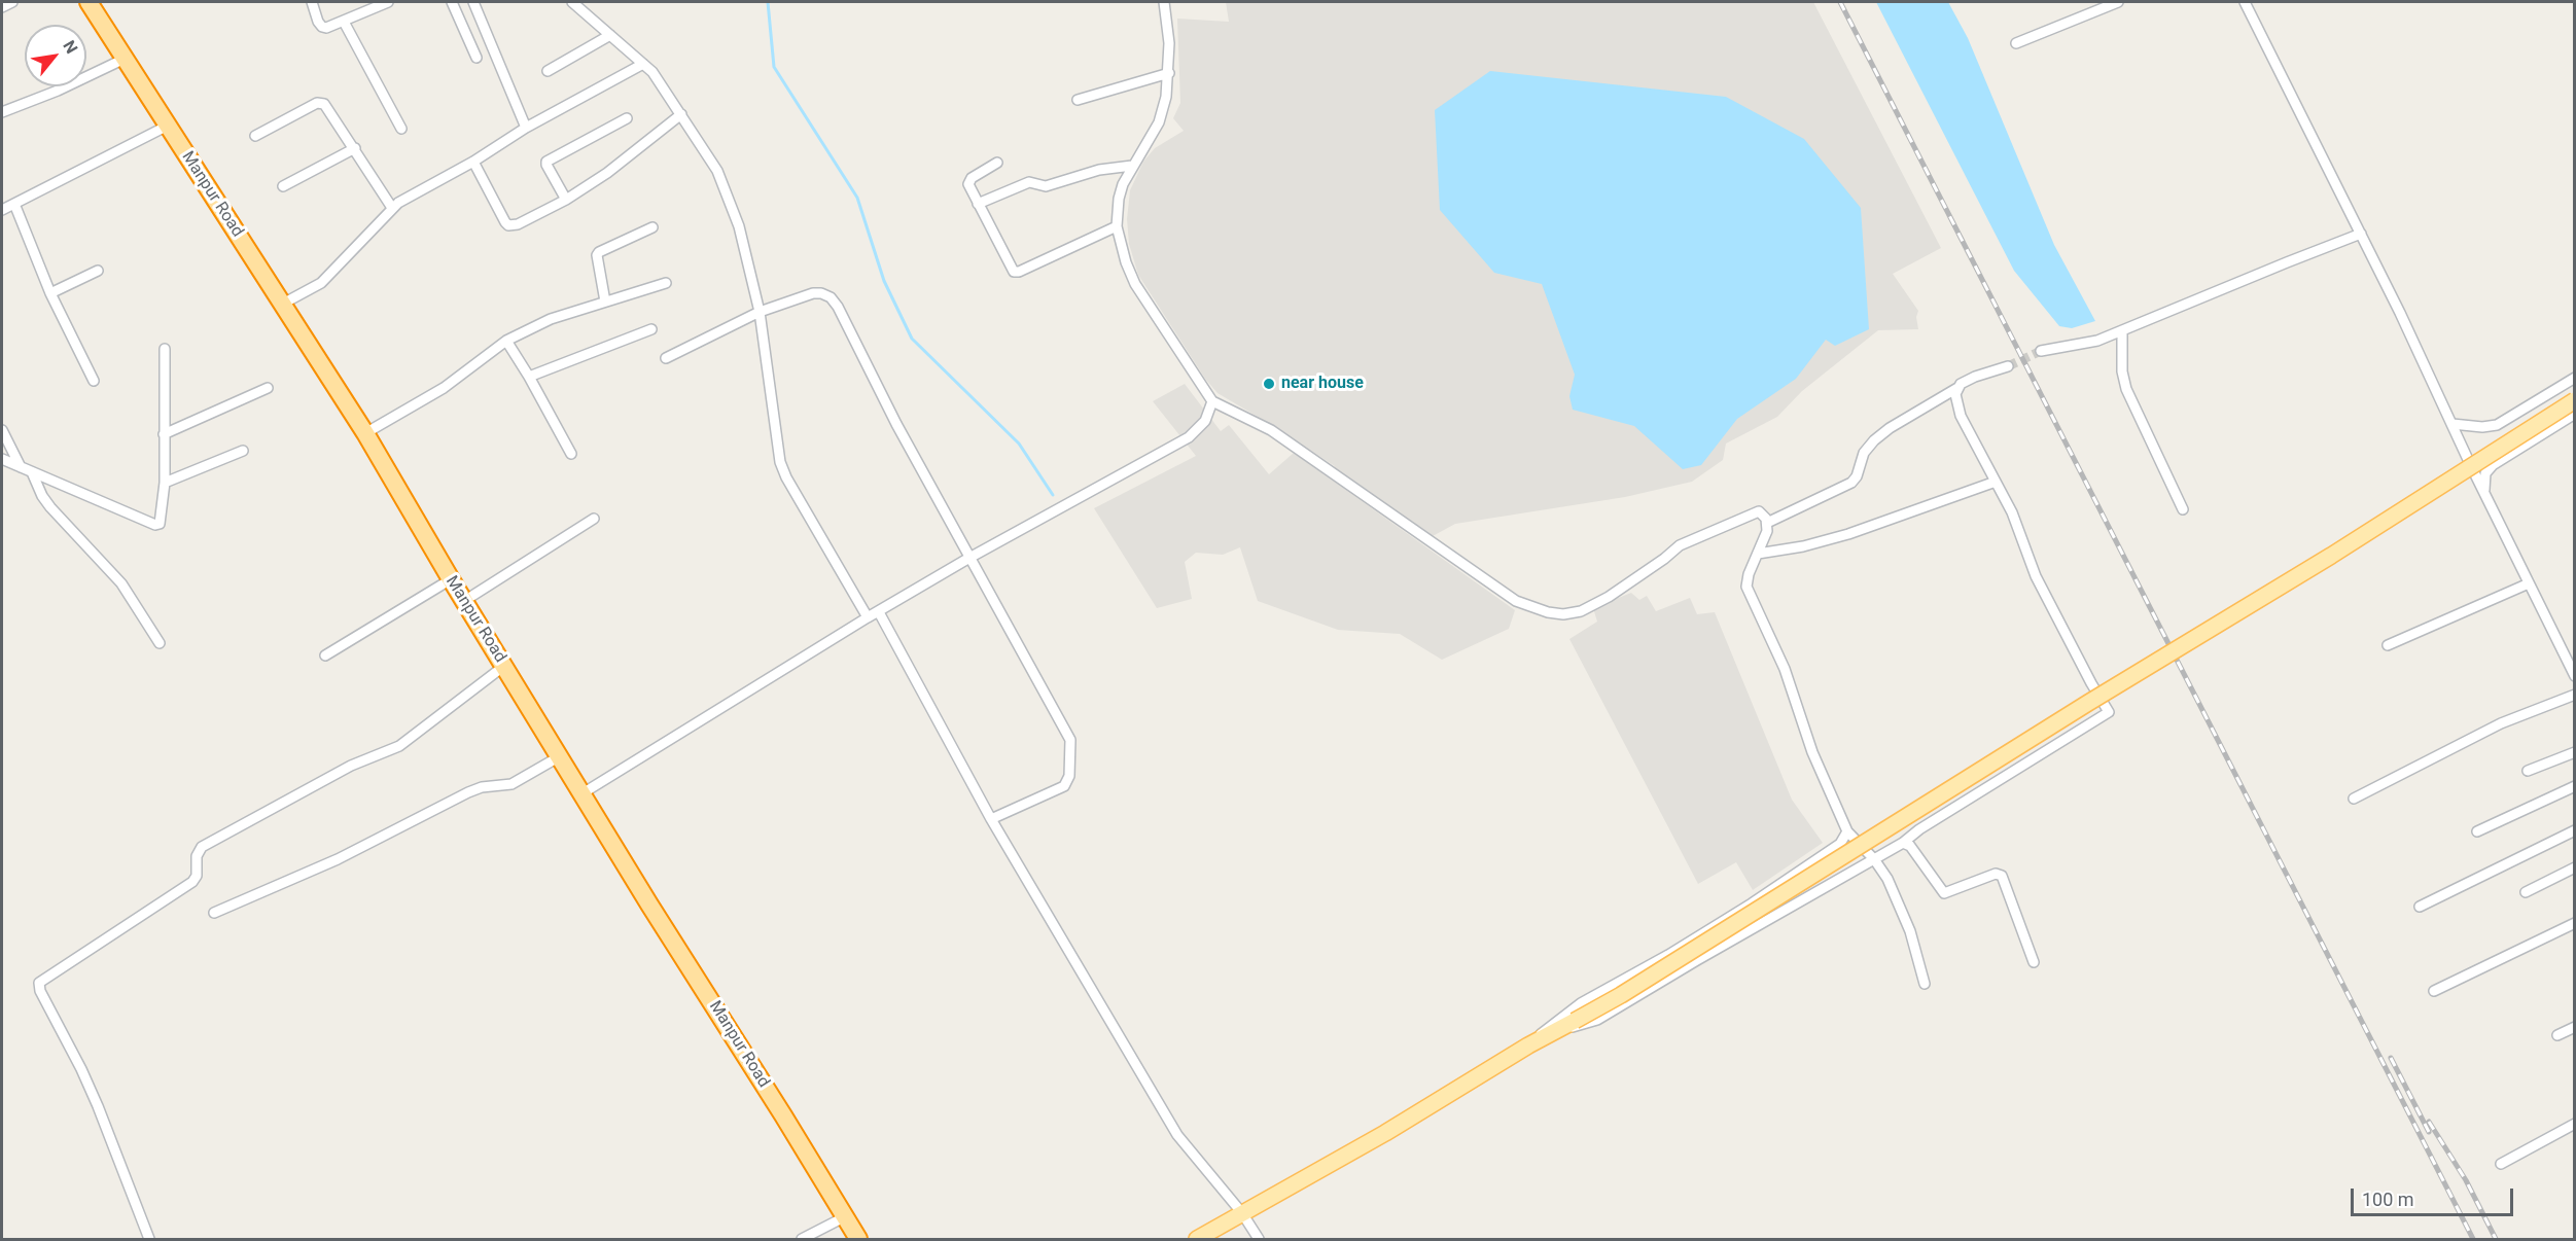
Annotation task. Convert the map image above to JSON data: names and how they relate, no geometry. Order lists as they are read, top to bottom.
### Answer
{
  "streets": {
    "highway": ["Manpur Road"]
  },
  "places": ["near house"],
  "scale_bar": "100 m",
  "north": "top right"
}
